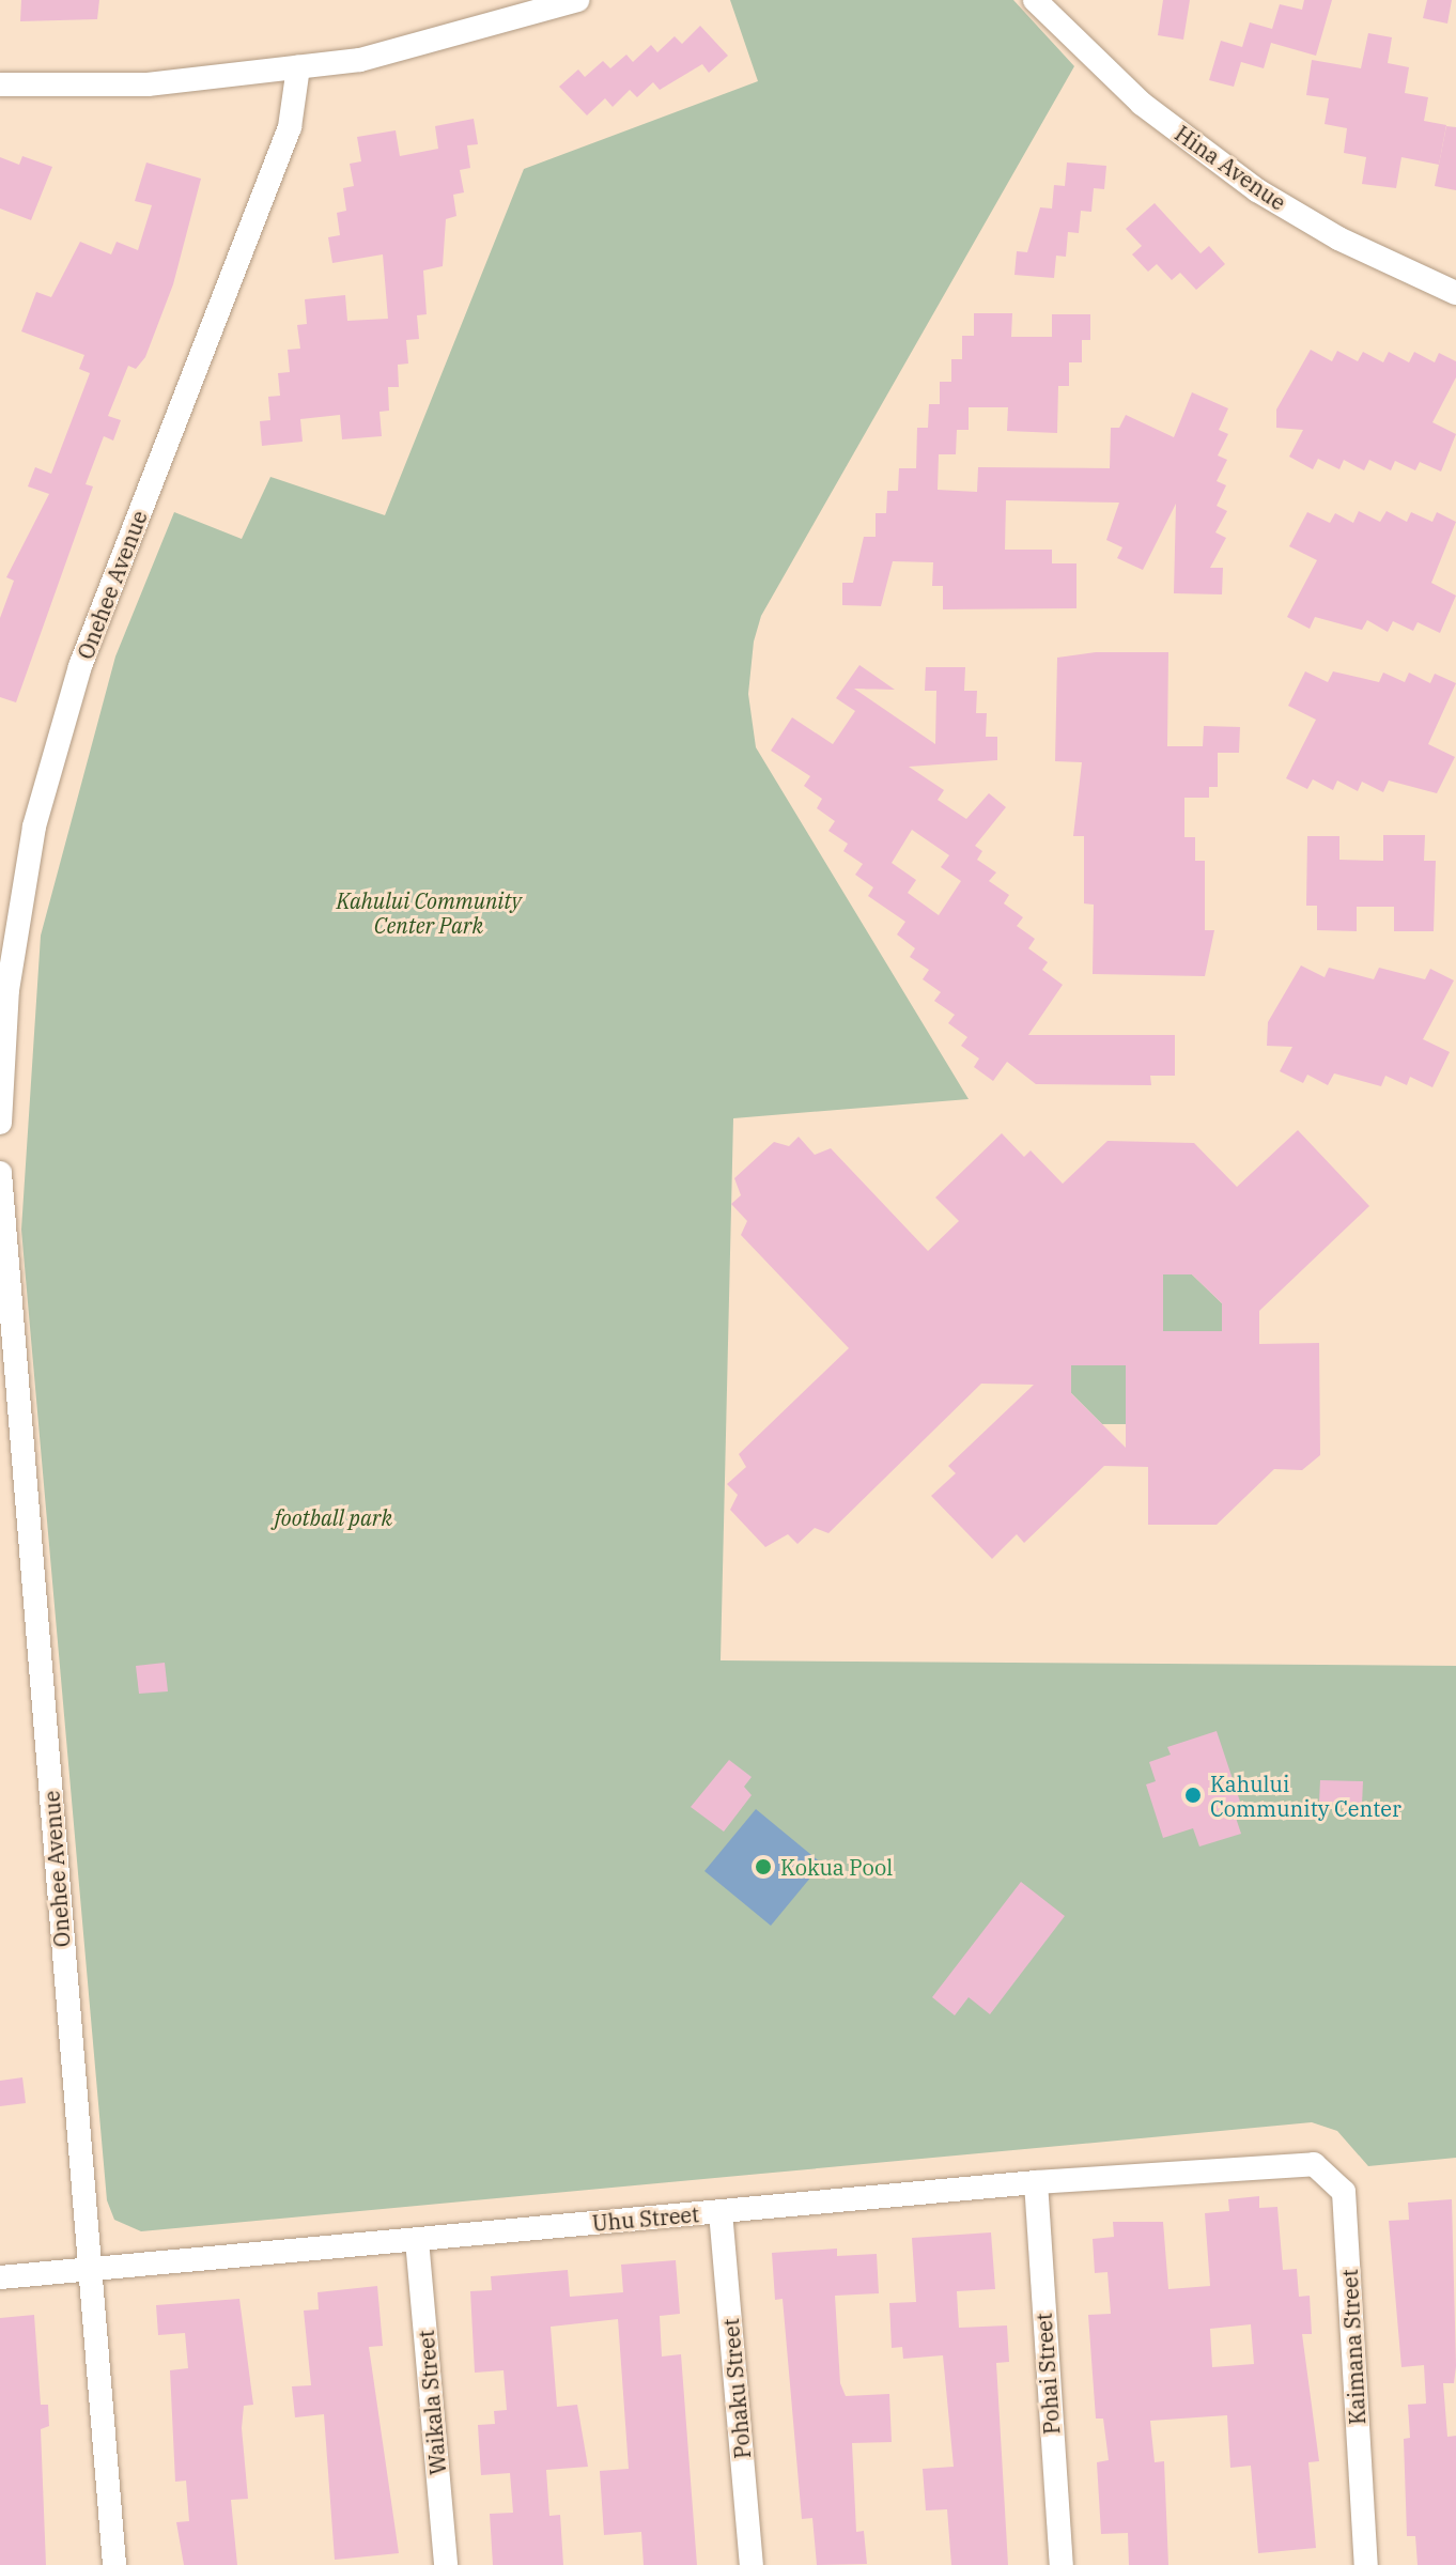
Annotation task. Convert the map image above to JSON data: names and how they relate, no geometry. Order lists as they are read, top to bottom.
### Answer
{
  "streets": {
    "street": [
      "Hina Avenue",
      "Onehee Avenue",
      "Uhu Street",
      "Kaimana Street",
      "Pohai Street",
      "Pohaku Street",
      "Waikala Street"
    ]
  },
  "crossings": [
    ["Onehee Avenue", "Uhu Street"],
    ["Uhu Street", "Kaimana Street"],
    ["Uhu Street", "Pohai Street"],
    ["Uhu Street", "Pohaku Street"],
    ["Uhu Street", "Waikala Street"]
  ],
  "parks": ["Kahului Community Center Park", "football park"],
  "places": ["Kahului Community Center", "Kokua Pool"]
}
